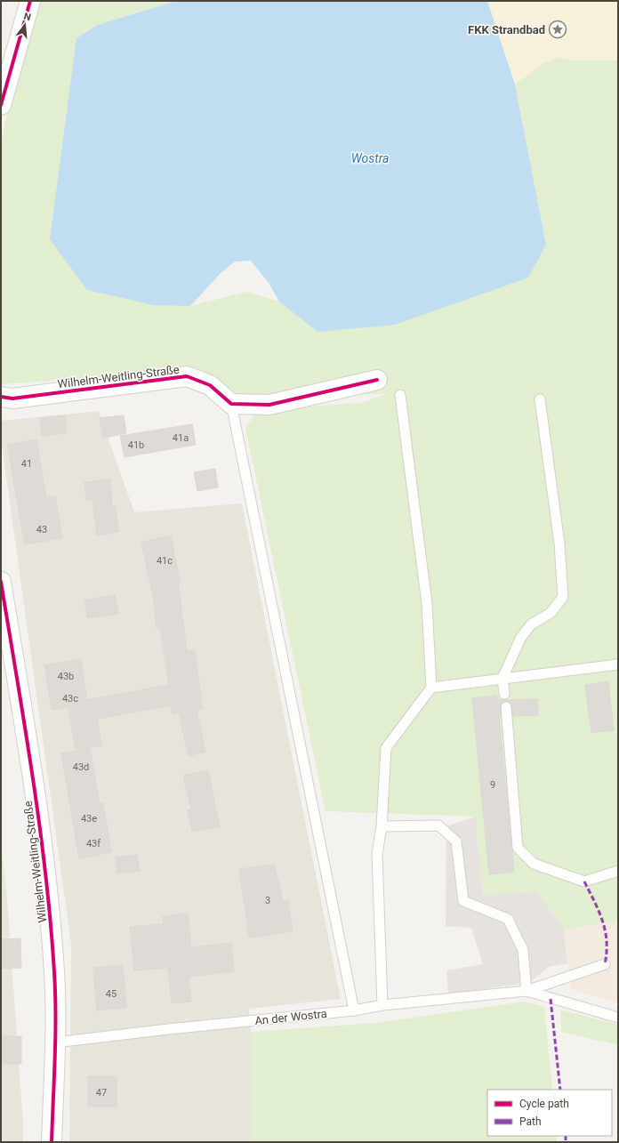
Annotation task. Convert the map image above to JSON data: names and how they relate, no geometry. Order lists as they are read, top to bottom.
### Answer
{
  "streets": {
    "street": ["Wilhelm-Weitling-Straße"],
    "lane": ["An der Wostra"]
  },
  "crossings": [
    ["Wilhelm-Weitling-Straße", "An der Wostra"]
  ],
  "water": ["Wostra"],
  "places": {
    "place": ["FKK Strandbad"]
  },
  "house_numbers": [
    "41a",
    "41b",
    "41",
    "43",
    "41c",
    "43b",
    "43c",
    "43d",
    "9",
    "43e",
    "43f",
    "3",
    "45",
    "47"
  ],
  "legend": ["Cycle path", "Path"],
  "north": "top"
}
